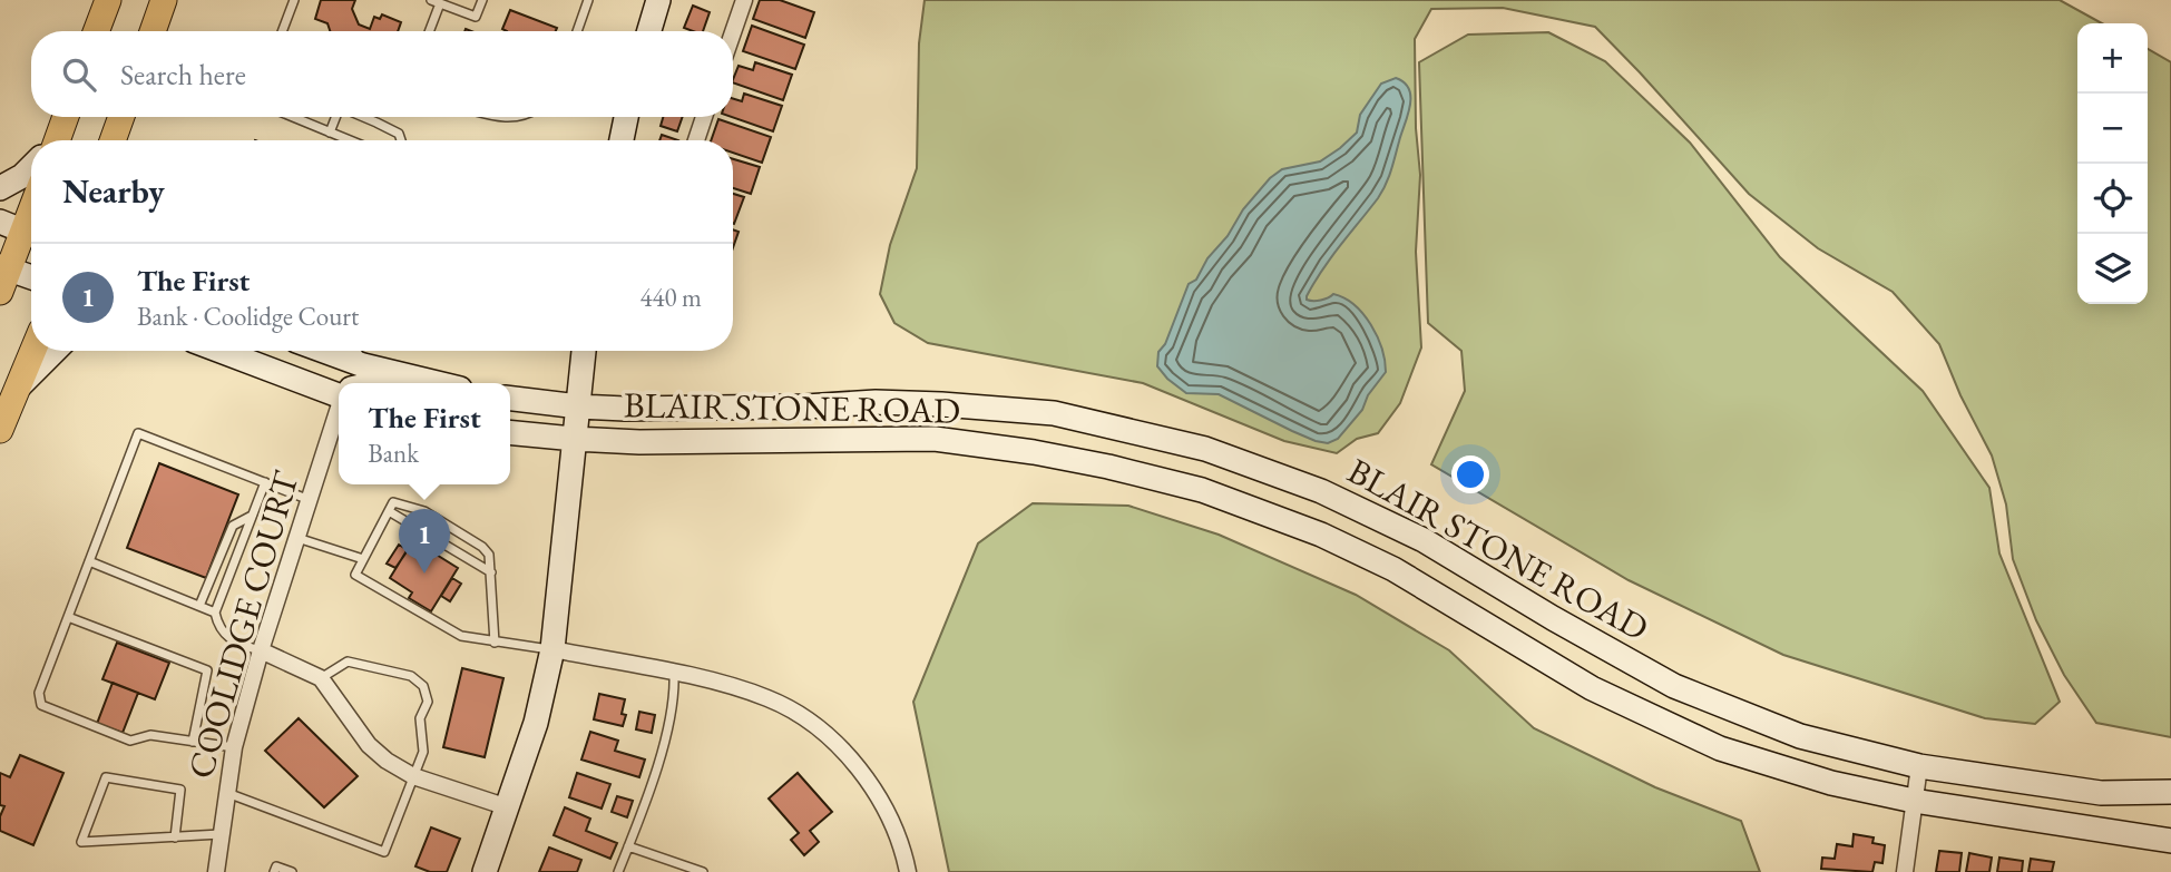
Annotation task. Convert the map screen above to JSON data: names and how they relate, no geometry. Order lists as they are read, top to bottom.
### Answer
{
  "streets": {
    "street": ["BLAIR STONE ROAD", "COOLIDGE COURT"]
  },
  "page": {
    "map_buttons": ["+", "−"],
    "search": "Search here",
    "heading": "Nearby",
    "list": [
      {
        "mark": "1",
        "name": "The First",
        "note": "Bank · Coolidge Court",
        "value": "440 m"
      }
    ],
    "popup": ["The First", "Bank"],
    "pins": "1"
  }
}
